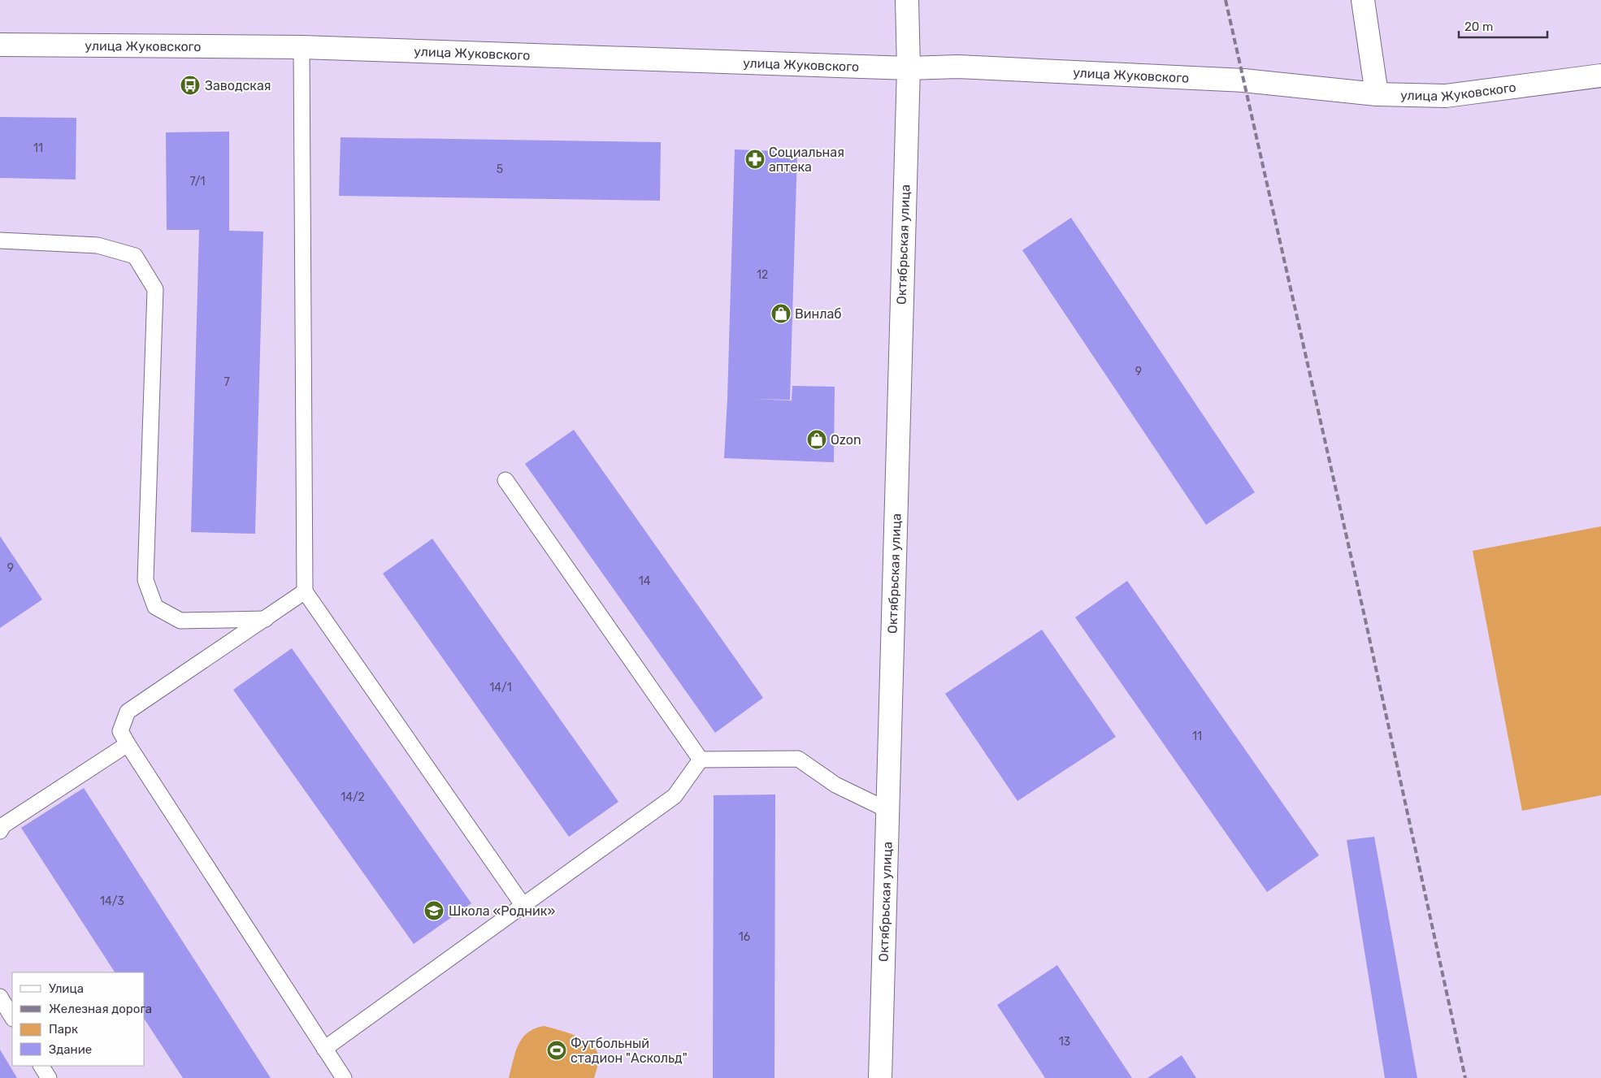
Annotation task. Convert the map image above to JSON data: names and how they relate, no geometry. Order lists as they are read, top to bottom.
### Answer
{
  "streets": {
    "main road": ["улица Жуковского", "Октябрьская улица"]
  },
  "crossings": [
    ["улица Жуковского", "Октябрьская улица"]
  ],
  "places": {
    "bus stop": ["Заводская"],
    "pharmacy": ["Социальная аптека"],
    "shop": ["Винлаб", "Ozon"],
    "school or university": ["Школа «Родник»"],
    "sports": ["Футбольный стадион \"Аскольд\""]
  },
  "house_numbers": [
    "11",
    "5",
    "7/1",
    "12",
    "9",
    "7",
    "9",
    "14",
    "14/1",
    "11",
    "14/2",
    "14/3",
    "16",
    "13"
  ],
  "legend": [
    "Улица",
    "Железная дорога",
    "Парк",
    "Здание"
  ],
  "scale_bar": "20 m"
}
